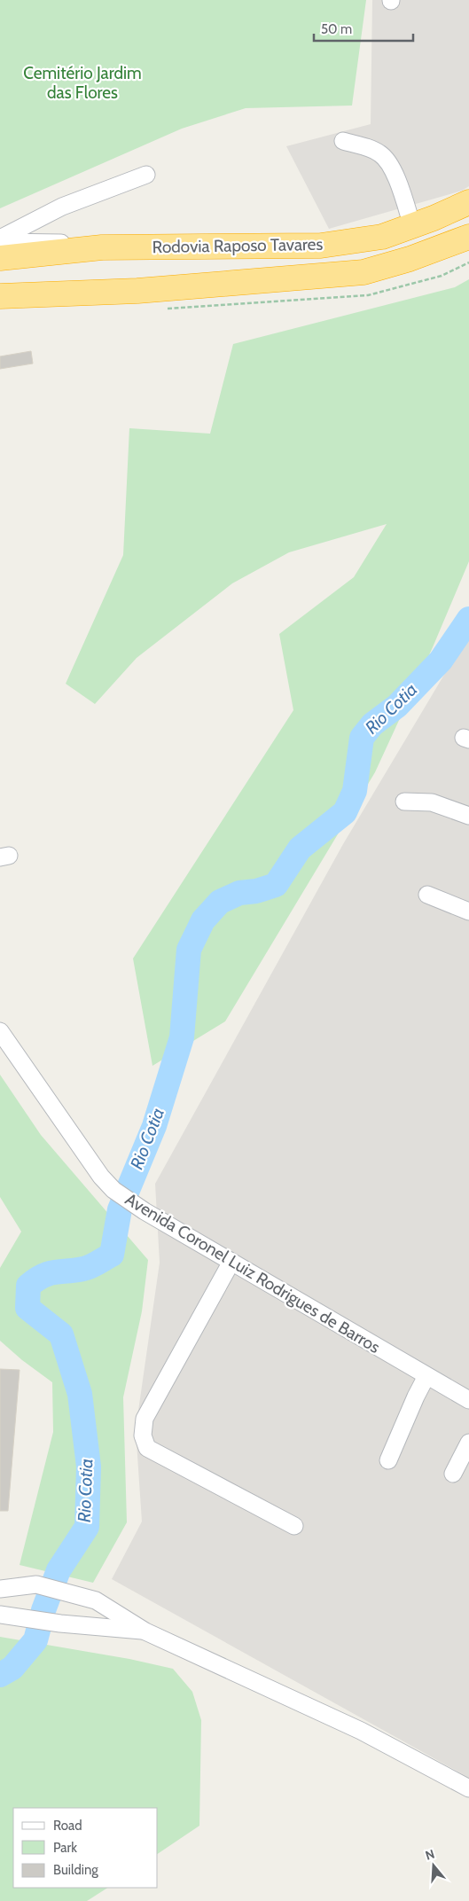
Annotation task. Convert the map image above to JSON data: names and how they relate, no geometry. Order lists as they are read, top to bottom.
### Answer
{
  "streets": {
    "highway": ["Rodovia Raposo Tavares"],
    "street": ["Avenida Coronel Luiz Rodrigues de Barros"]
  },
  "water": ["Rio Cotia"],
  "parks": ["Cemitério Jardim das Flores"],
  "legend": ["Road", "Park", "Building"],
  "scale_bar": "50 m",
  "north": "top"
}
